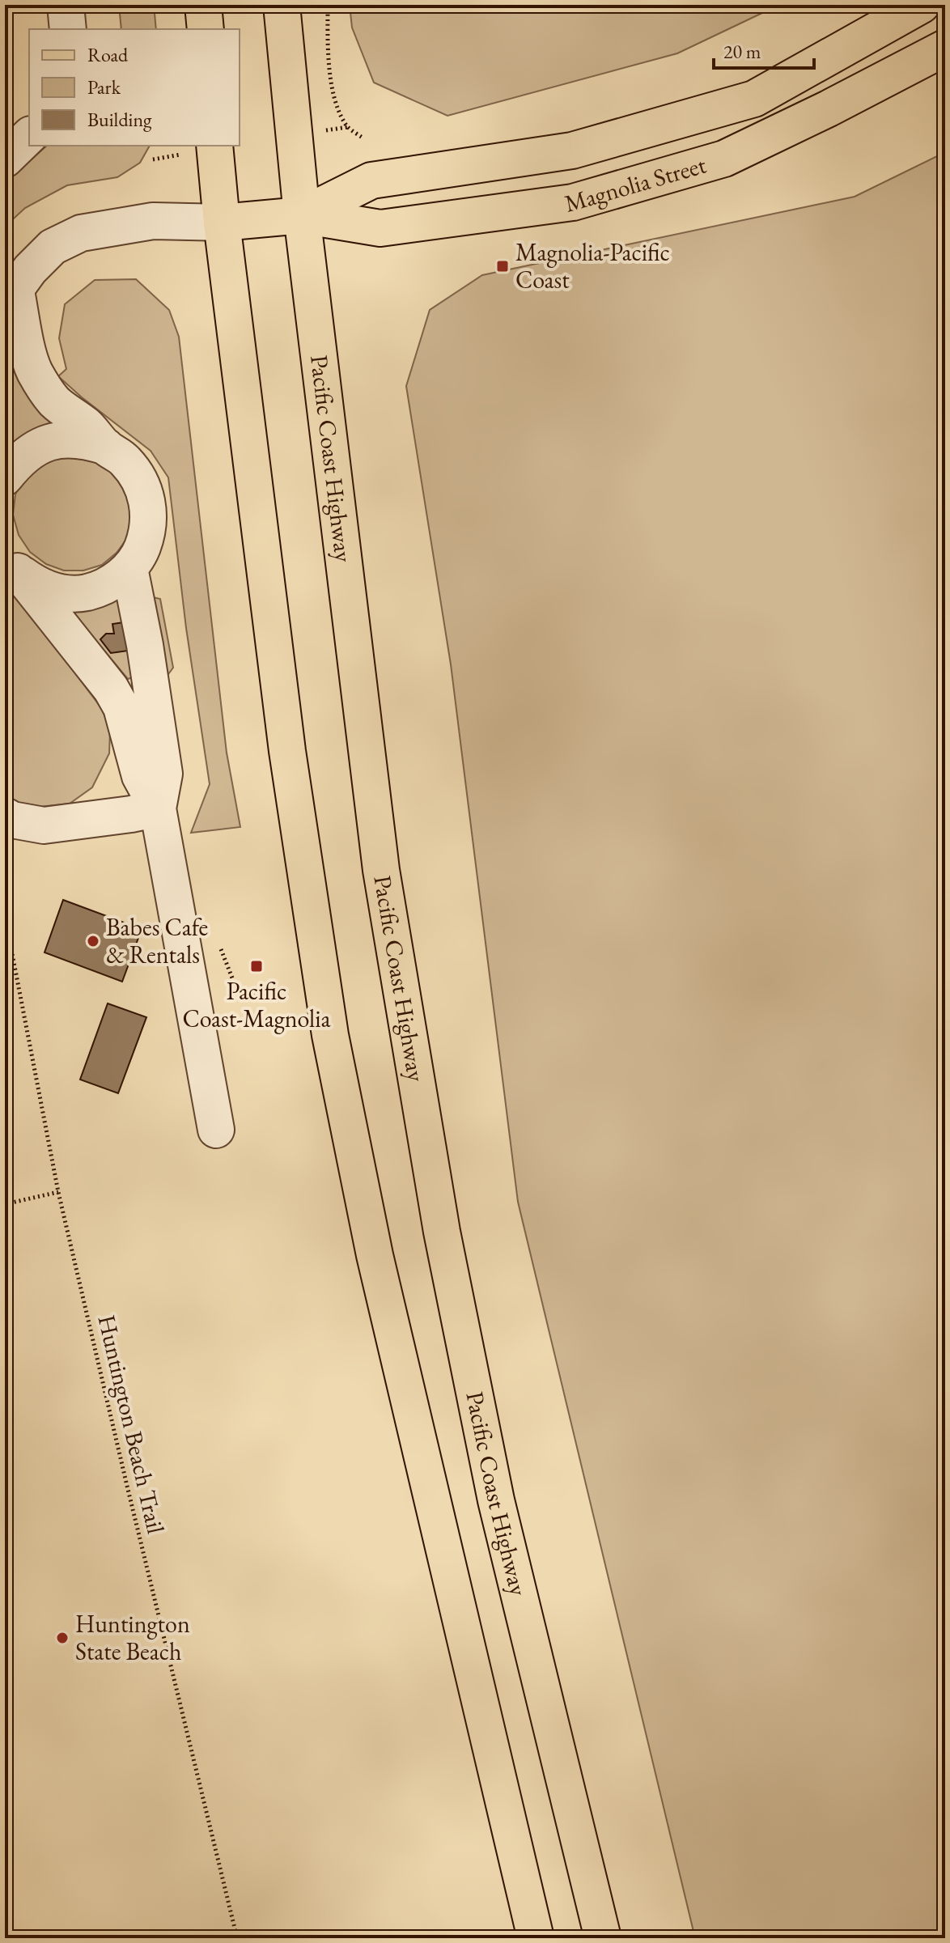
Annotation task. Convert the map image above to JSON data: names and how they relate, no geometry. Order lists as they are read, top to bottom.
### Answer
{
  "streets": {
    "main road": ["Magnolia Street", "Pacific Coast Highway"],
    "path": ["Huntington Beach Trail"]
  },
  "crossings": [
    ["Magnolia Street", "Pacific Coast Highway"]
  ],
  "places": {
    "transit": ["Magnolia-Pacific Coast", "Pacific Coast-Magnolia"],
    "other": ["Babes Cafe & Rentals", "Huntington State Beach"]
  },
  "legend": ["Road", "Park", "Building"],
  "scale_bar": "20 m"
}
